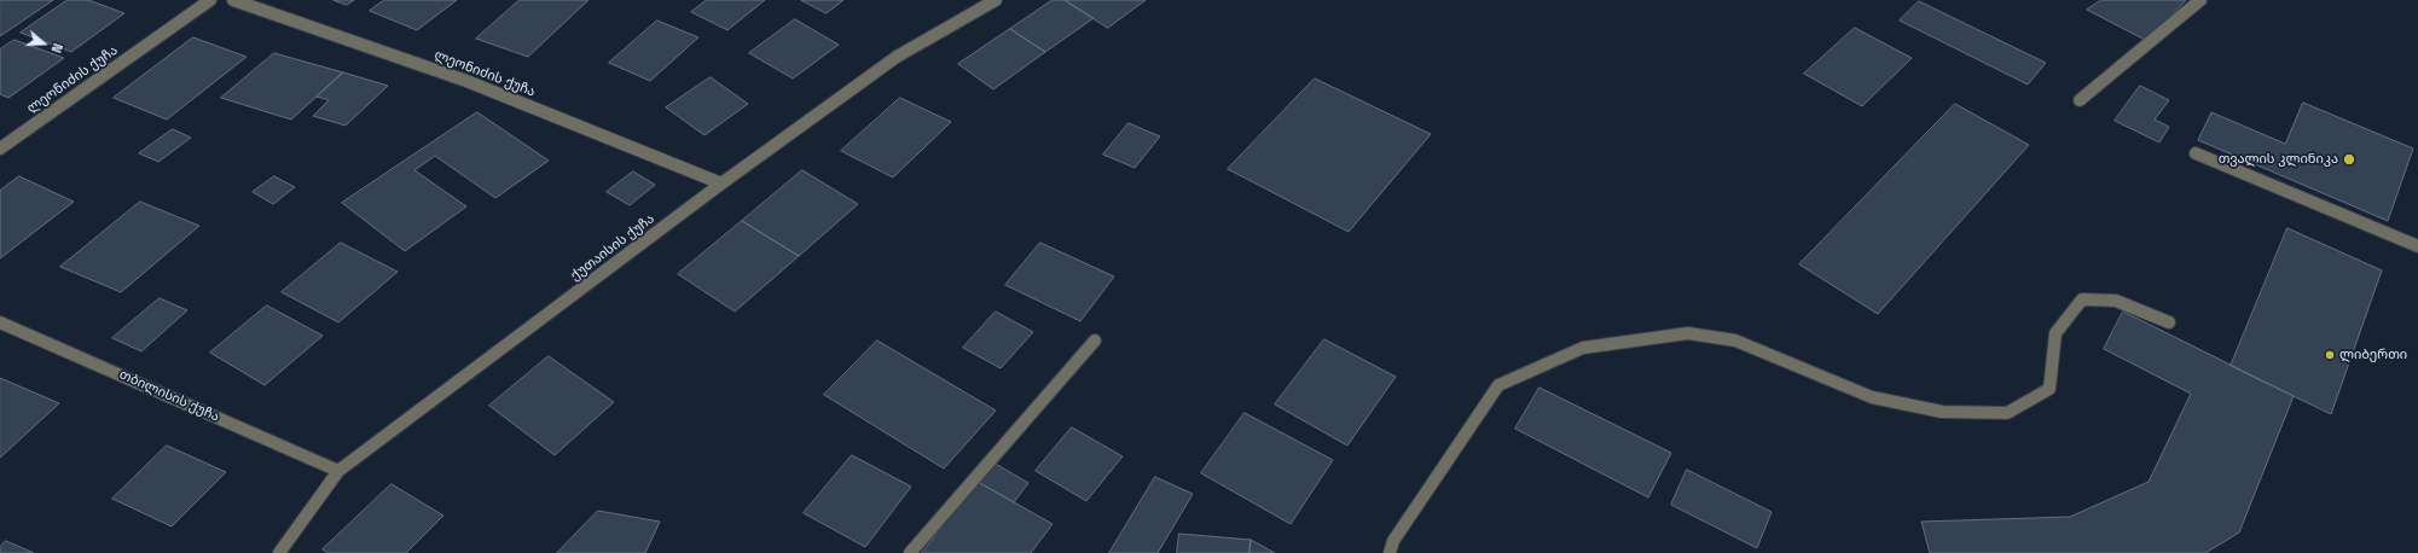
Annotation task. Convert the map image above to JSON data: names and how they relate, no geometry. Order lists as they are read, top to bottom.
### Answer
{
  "streets": {
    "street": ["ლეონიძის ქუჩა", "ქუთაისის ქუჩა", "თბილისის ქუჩა"]
  },
  "crossings": [
    ["ლეონიძის ქუჩა", "ქუთაისის ქუჩა"],
    ["ქუთაისის ქუჩა", "თბილისის ქუჩა"]
  ],
  "places": ["თვალის კლინიკა", "ლიბერთი"],
  "north": "right"
}
